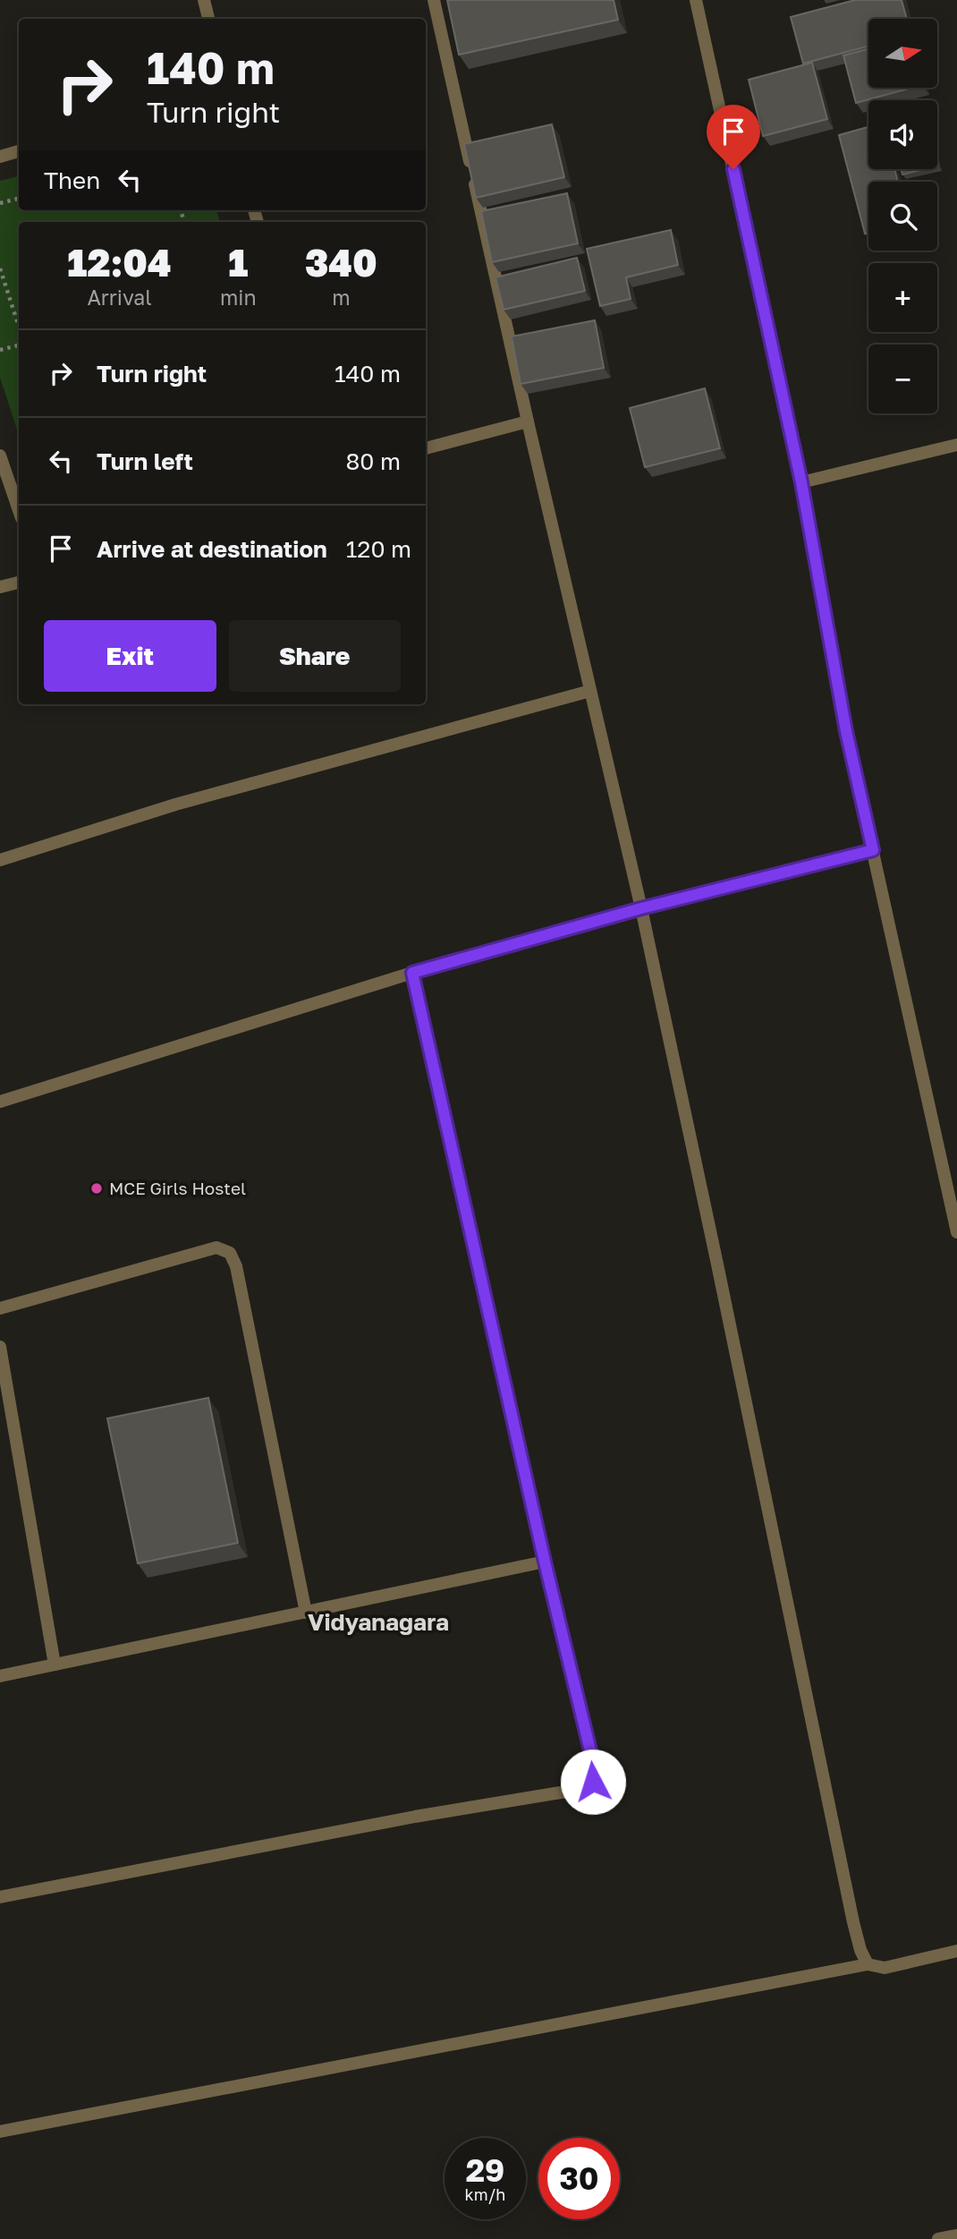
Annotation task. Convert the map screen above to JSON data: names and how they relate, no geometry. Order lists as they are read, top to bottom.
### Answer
{
  "districts": ["Vidyanagara"],
  "places": ["MCE Girls Hostel"],
  "north": "right",
  "page": {
    "map_buttons": ["+", "−"],
    "turn": ["140 m", "Turn right"],
    "then": "Then",
    "eta": [
      "12:04",
      "Arrival",
      "1",
      "min",
      "340",
      "m"
    ],
    "list": [
      {
        "name": "Turn right",
        "value": "140 m"
      },
      {
        "name": "Turn left",
        "value": "80 m"
      },
      {
        "name": "Arrive at destination",
        "value": "120 m"
      }
    ],
    "buttons": ["Exit", "Share"],
    "speed": "29 km/h",
    "limit": "30"
  }
}
